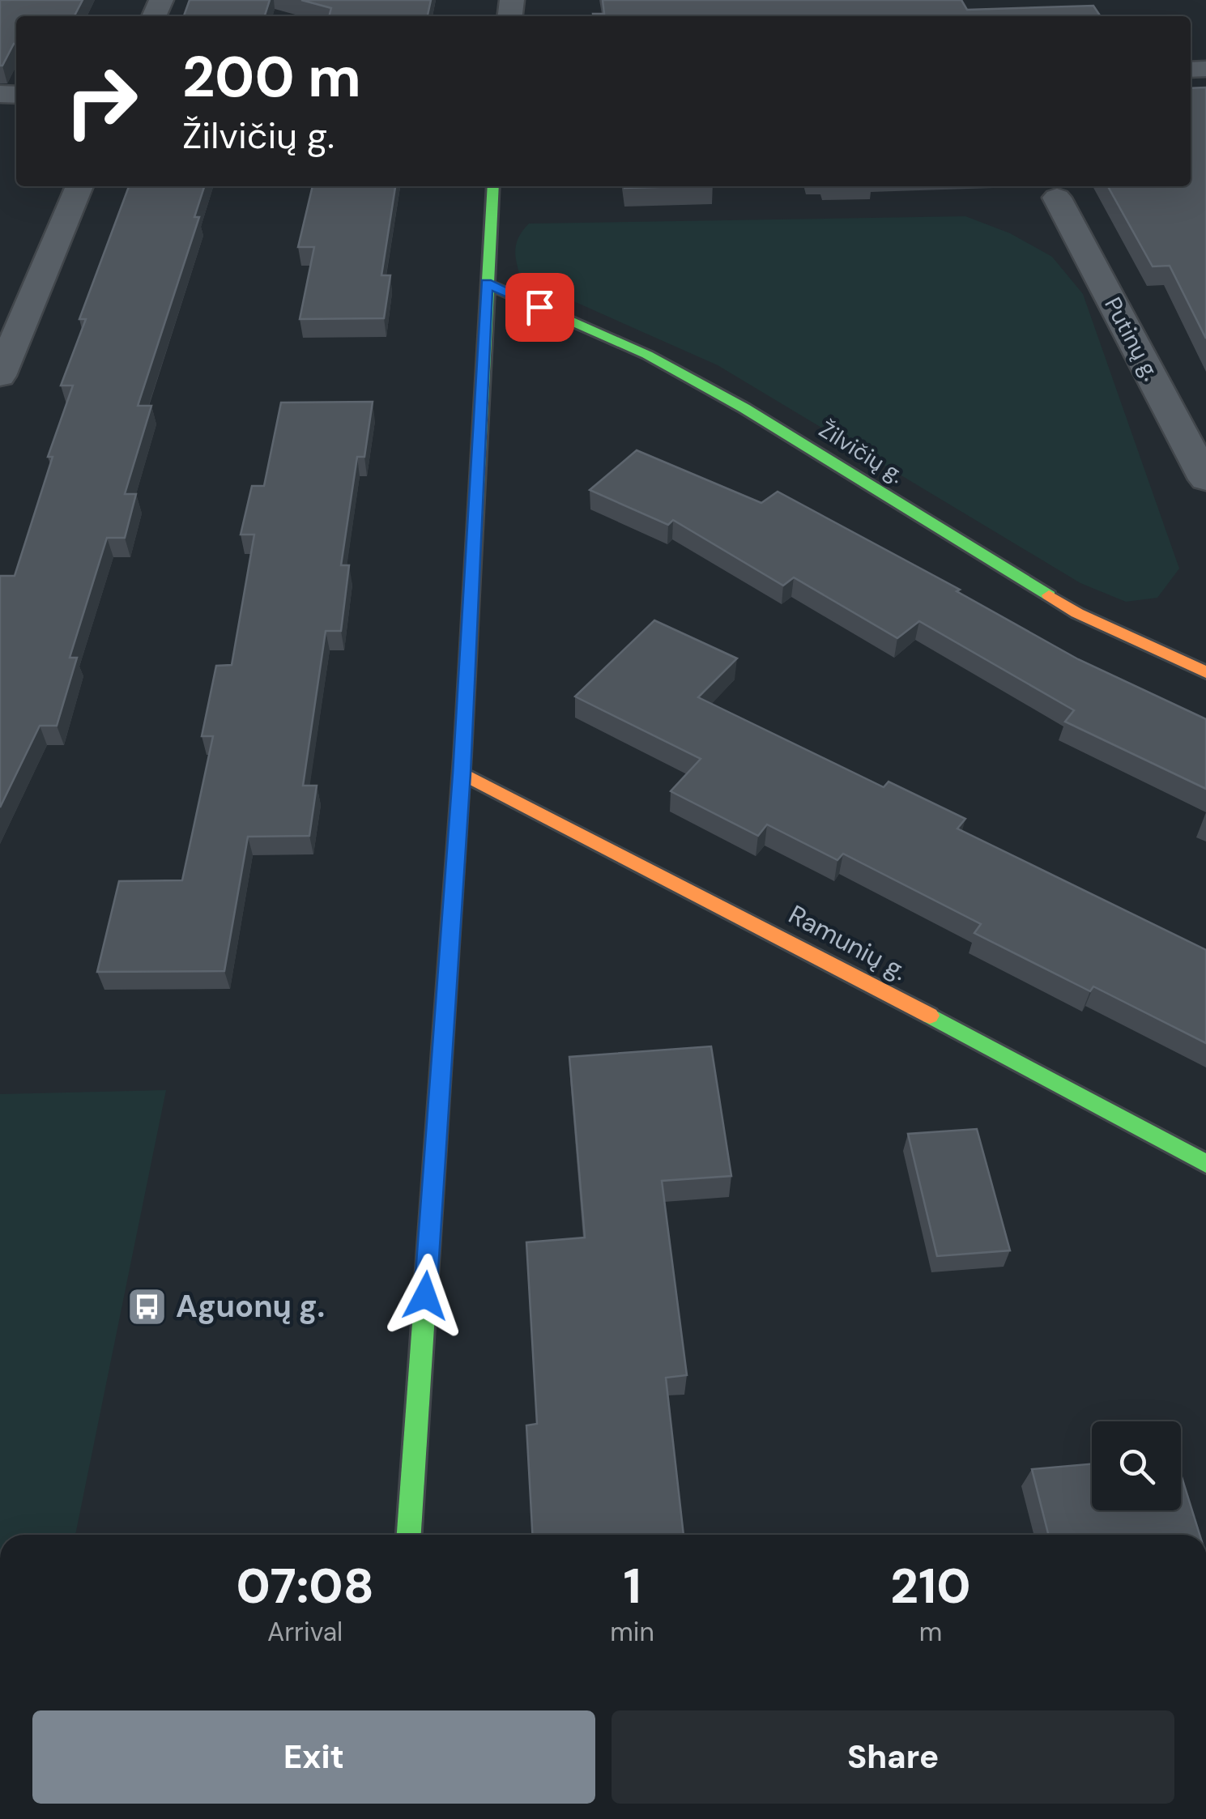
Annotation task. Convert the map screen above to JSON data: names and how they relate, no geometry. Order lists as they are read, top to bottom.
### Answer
{
  "streets": {
    "street": ["Putinų g.", "Žilvičių g.", "Ramunių g."]
  },
  "places": {
    "bus stop": ["Aguonų g."]
  },
  "page": {
    "turn": ["200 m", "Žilvičių g."],
    "eta": [
      "07:08",
      "Arrival",
      "1",
      "min",
      "210",
      "m"
    ],
    "buttons": ["Exit", "Share"]
  }
}
